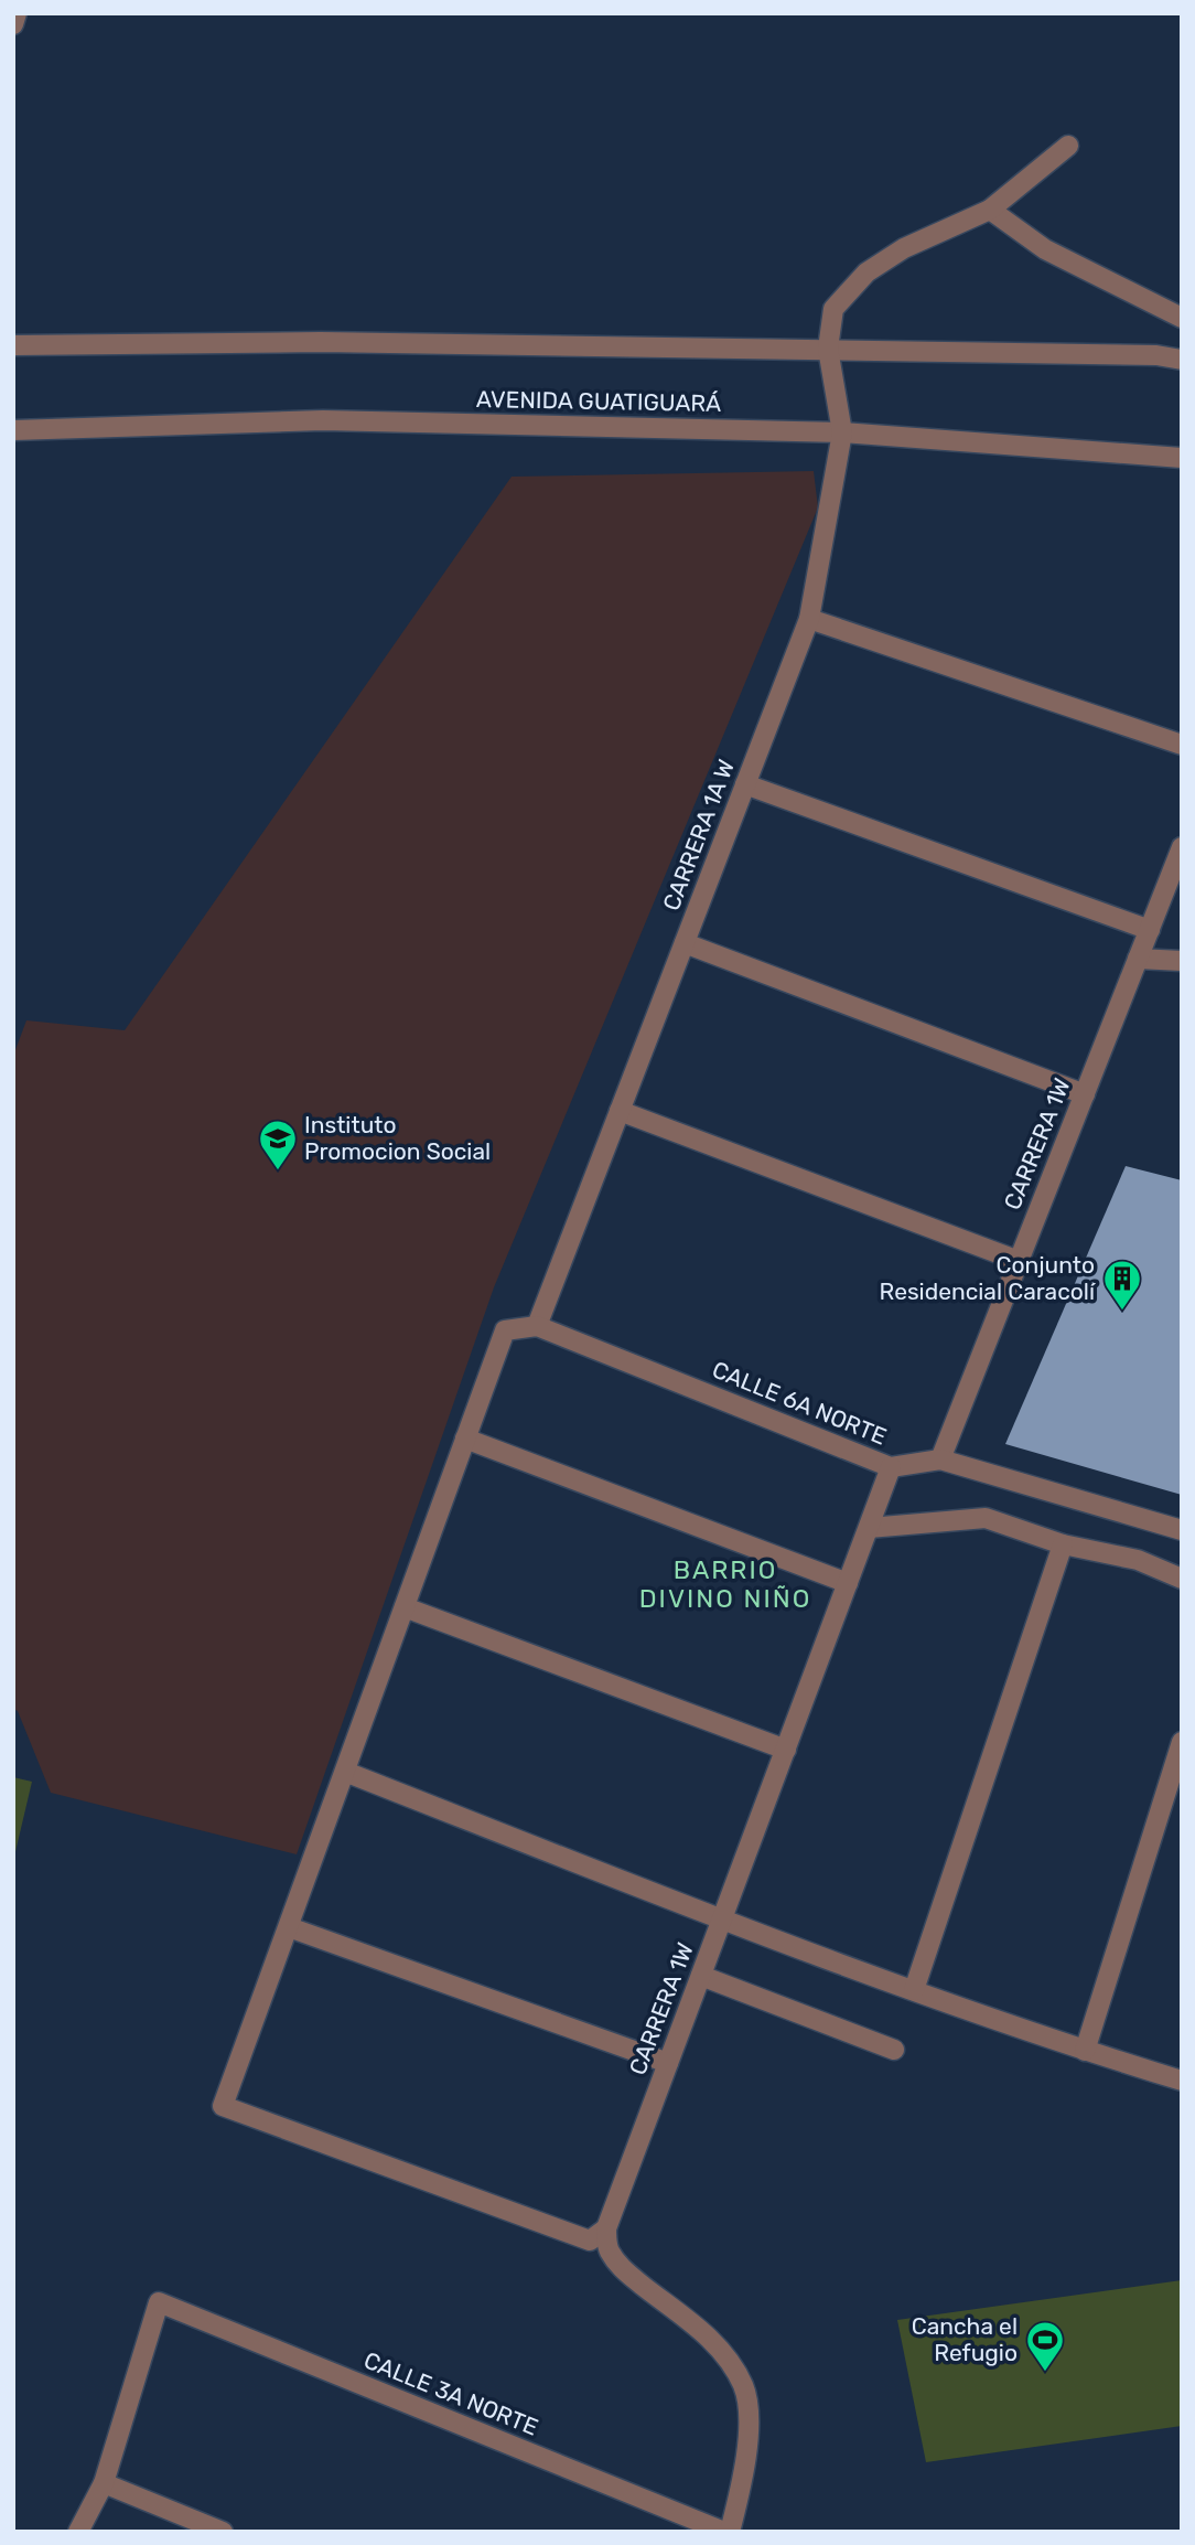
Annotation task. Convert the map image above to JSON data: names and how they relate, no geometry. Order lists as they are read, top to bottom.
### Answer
{
  "streets": {
    "street": [
      "AVENIDA GUATIGUARÁ",
      "CARRERA 1A W",
      "CARRERA 1W",
      "CALLE 6A NORTE",
      "CALLE 3A NORTE"
    ]
  },
  "crossings": [
    ["AVENIDA GUATIGUARÁ", "CARRERA 1A W"],
    ["CARRERA 1A W", "CALLE 6A NORTE"],
    ["CARRERA 1W", "CALLE 6A NORTE"]
  ],
  "districts": ["BARRIO DIVINO NIÑO"],
  "places": {
    "school or university": ["Instituto Promocion Social"],
    "building": ["Conjunto Residencial Caracolí"],
    "sports": ["Cancha el Refugio"]
  }
}
